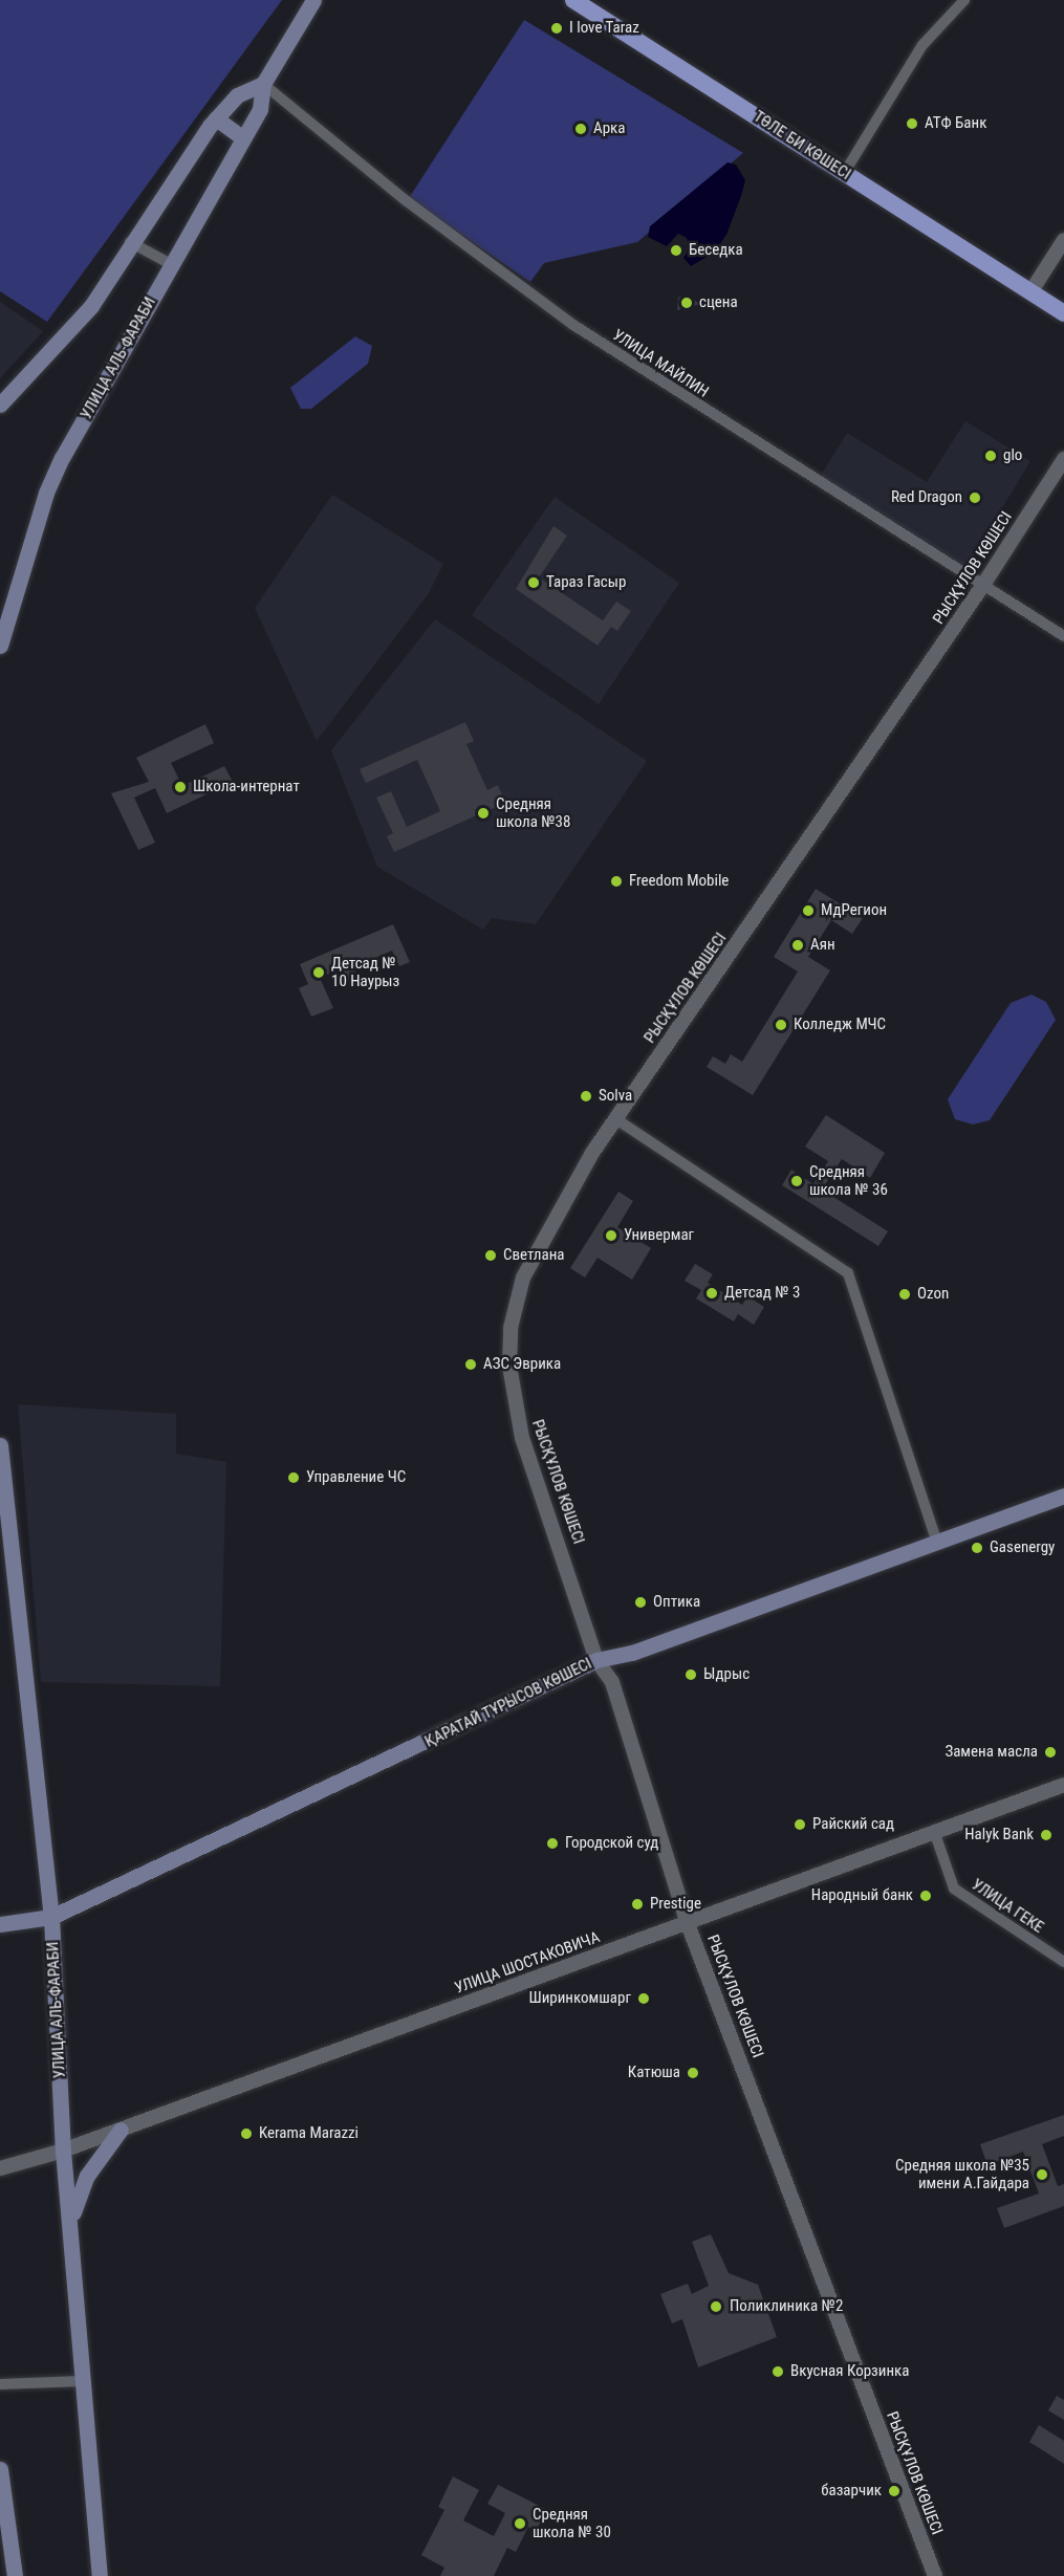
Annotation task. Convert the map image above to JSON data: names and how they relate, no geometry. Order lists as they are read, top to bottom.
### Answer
{
  "streets": {
    "main road": ["ТӨЛЕ БИ КӨШЕСІ", "УЛИЦА АЛЬ-ФАРАБИ", "ҚАРАТАЙ ТҰРЫСОВ КӨШЕСІ"],
    "street": [
      "УЛИЦА МАЙЛИН",
      "РЫСҚҰЛОВ КӨШЕСІ",
      "УЛИЦА ГЕКЕ",
      "УЛИЦА ШОСТАКОВИЧА"
    ]
  },
  "crossings": [
    ["УЛИЦА АЛЬ-ФАРАБИ", "УЛИЦА МАЙЛИН"],
    ["УЛИЦА АЛЬ-ФАРАБИ", "ҚАРАТАЙ ТҰРЫСОВ КӨШЕСІ"],
    ["УЛИЦА АЛЬ-ФАРАБИ", "УЛИЦА ШОСТАКОВИЧА"],
    ["УЛИЦА МАЙЛИН", "РЫСҚҰЛОВ КӨШЕСІ"],
    ["РЫСҚҰЛОВ КӨШЕСІ", "ҚАРАТАЙ ТҰРЫСОВ КӨШЕСІ"],
    ["РЫСҚҰЛОВ КӨШЕСІ", "УЛИЦА ШОСТАКОВИЧА"],
    ["УЛИЦА ГЕКЕ", "УЛИЦА ШОСТАКОВИЧА"]
  ],
  "places": [
    "I love Taraz",
    "АТФ Банк",
    "Арка",
    "Беседка",
    "сцена",
    "glo",
    "Red Dragon",
    "Тараз Гасыр",
    "Школа-интернат",
    "Средняя школа №38",
    "Freedom Mobile",
    "МдРегион",
    "Аян",
    "Детсад № 10 Наурыз",
    "Колледж МЧС",
    "Solva",
    "Средняя школа № 36",
    "Универмаг",
    "Светлана",
    "Детсад № 3",
    "Ozon",
    "АЗС Эврика",
    "Управление ЧС",
    "Gasenergy",
    "Оптика",
    "Ыдрыс",
    "Замена масла",
    "Райский сад",
    "Halyk Bank",
    "Городской суд",
    "Народный банк",
    "Prestige",
    "Ширинкомшарг",
    "Катюша",
    "Kerama Marazzi",
    "Средняя школа №35 имени А.Гайдара",
    "Поликлиника №2",
    "Вкусная Корзинка",
    "базарчик",
    "Средняя школа № 30"
  ]
}
